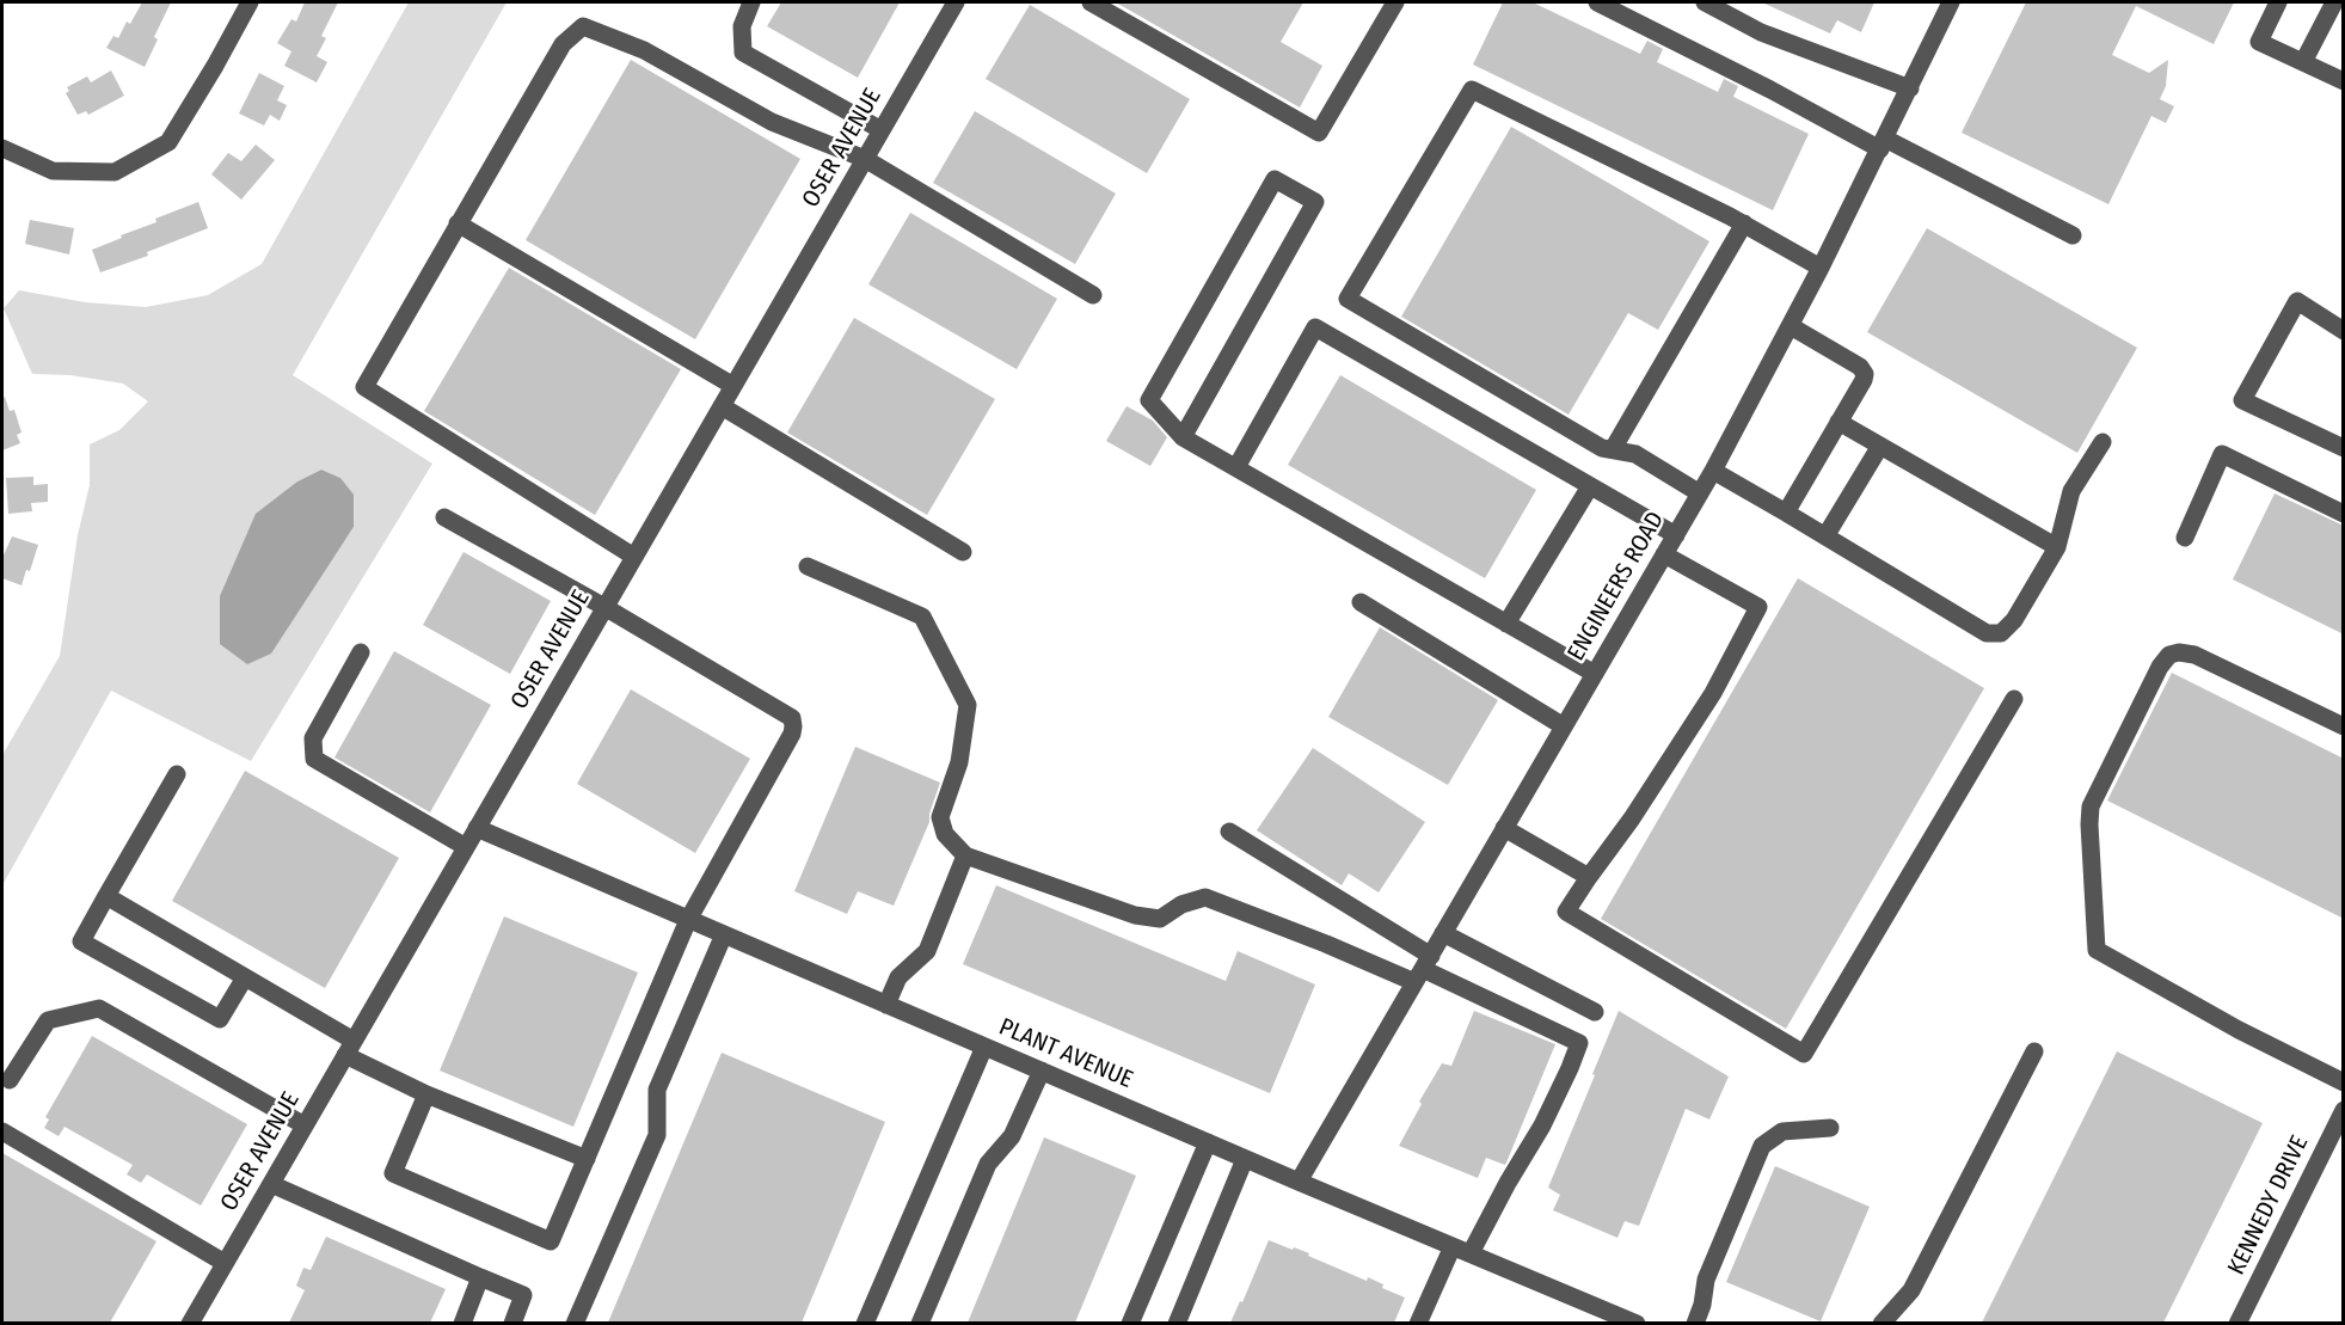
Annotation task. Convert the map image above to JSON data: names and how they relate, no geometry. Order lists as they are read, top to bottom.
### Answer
{
  "streets": {
    "street": [
      "OSER AVENUE",
      "ENGINEERS ROAD",
      "PLANT AVENUE",
      "KENNEDY DRIVE"
    ]
  },
  "crossings": [
    ["OSER AVENUE", "PLANT AVENUE"],
    ["ENGINEERS ROAD", "PLANT AVENUE"]
  ]
}
